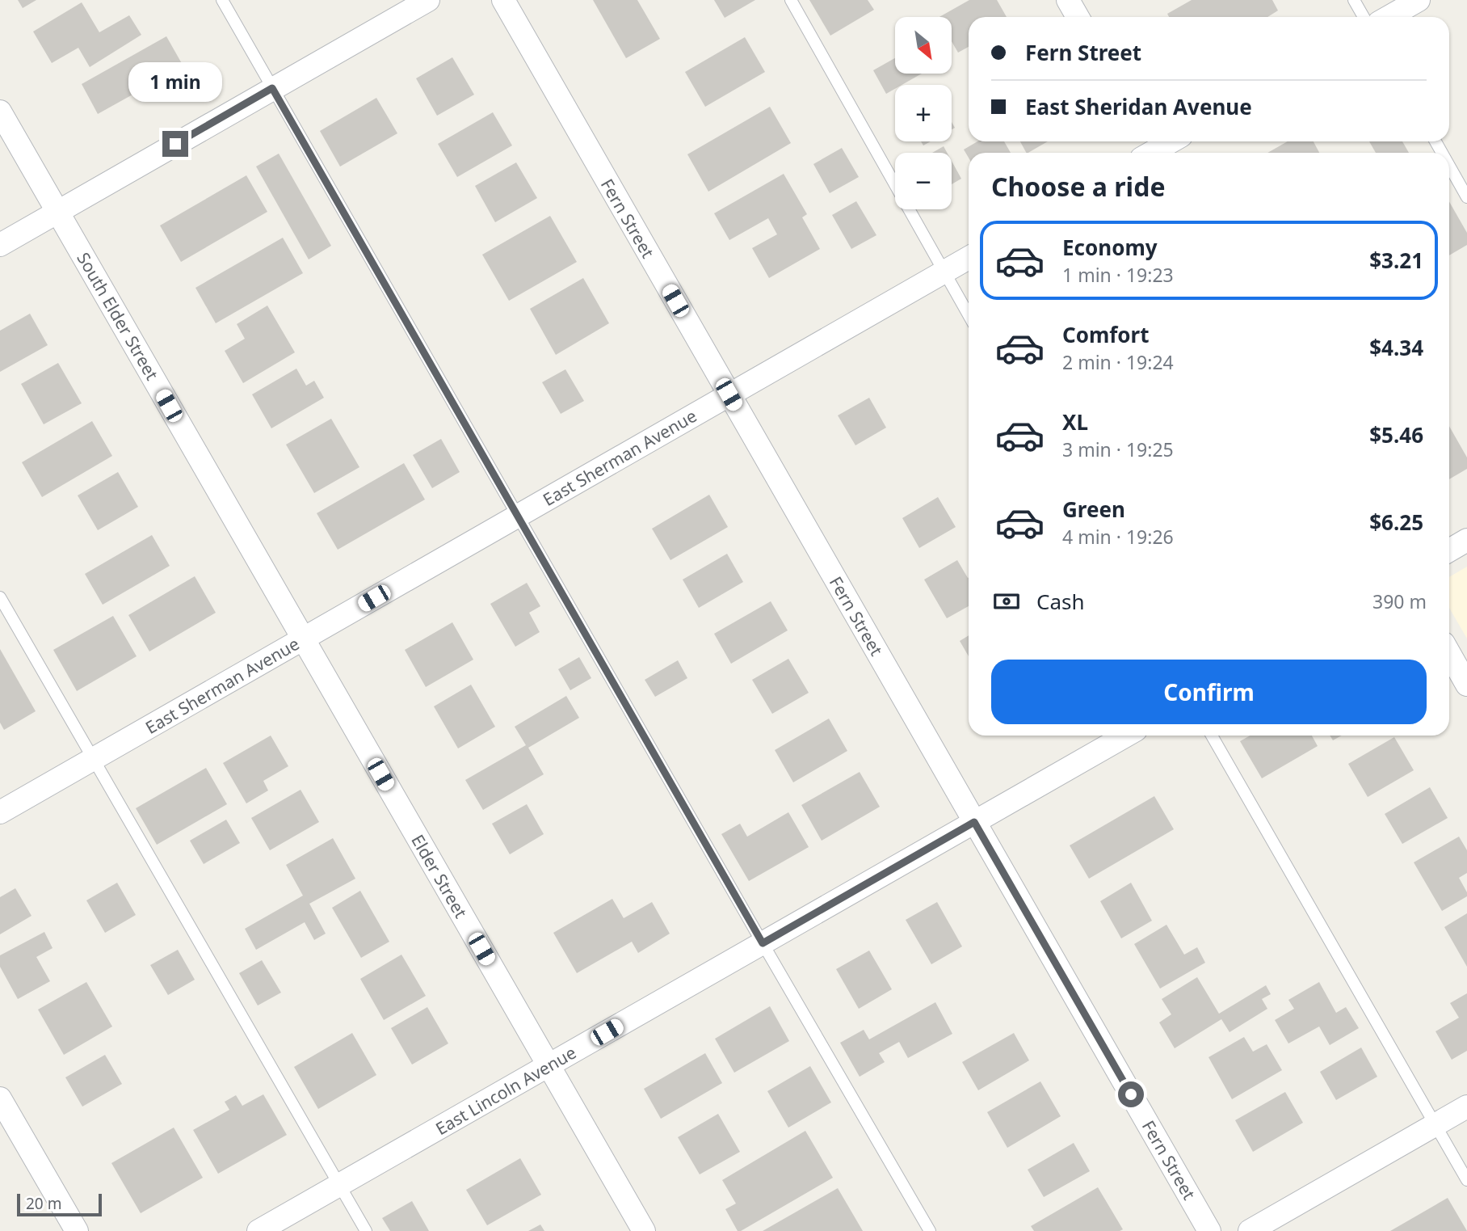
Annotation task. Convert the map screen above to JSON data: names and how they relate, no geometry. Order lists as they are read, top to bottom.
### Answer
{
  "streets": {
    "street": [
      "Fern Street",
      "South Elder Street",
      "East Sherman Avenue",
      "Elder Street",
      "East Lincoln Avenue"
    ]
  },
  "crossings": [
    ["Fern Street", "East Sherman Avenue"],
    ["Fern Street", "East Lincoln Avenue"],
    ["South Elder Street", "East Sherman Avenue"],
    ["South Elder Street", "Elder Street"],
    ["East Sherman Avenue", "Elder Street"],
    ["Elder Street", "East Lincoln Avenue"]
  ],
  "scale_bar": "20 m",
  "north": "bottom right",
  "page": {
    "map_buttons": ["+", "−"],
    "banner": ["Fern Street", "East Sheridan Avenue"],
    "bubble": "1 min",
    "heading": "Choose a ride",
    "list": [
      {
        "name": "Economy",
        "note": "1 min · 19:23",
        "value": "$3.21"
      },
      {
        "name": "Comfort",
        "note": "2 min · 19:24",
        "value": "$4.34"
      },
      {
        "name": "XL",
        "note": "3 min · 19:25",
        "value": "$5.46"
      },
      {
        "name": "Green",
        "note": "4 min · 19:26",
        "value": "$6.25"
      }
    ],
    "pay": ["Cash", "390 m"],
    "buttons": "Confirm",
    "scale": "20 m"
  }
}
